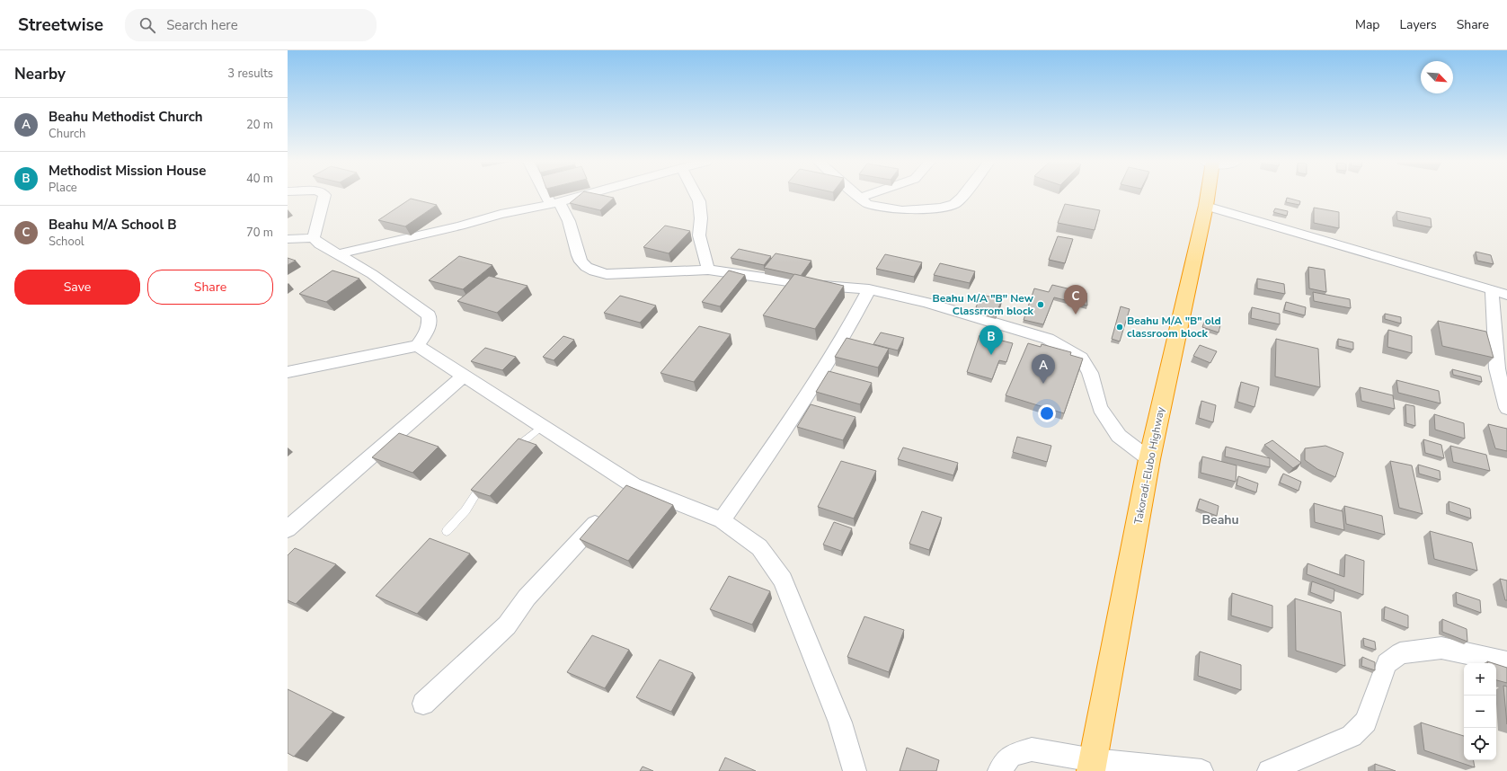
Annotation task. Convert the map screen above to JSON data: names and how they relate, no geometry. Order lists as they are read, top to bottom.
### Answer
{
  "streets": {
    "highway": ["Takoradi-Elubo Highway"]
  },
  "districts": ["Beahu"],
  "places": ["Beahu M/A \"B\" New Classrrom block", "Beahu M/A \"B\" old classroom block"],
  "north": "bottom right",
  "page": {
    "header": "Streetwise",
    "search": "Search here",
    "nav": ["Map", "Layers", "Share"],
    "heading": ["Nearby", "3 results"],
    "list": [
      {
        "mark": "A",
        "name": "Beahu Methodist Church",
        "note": "Church",
        "value": "20 m"
      },
      {
        "mark": "B",
        "name": "Methodist Mission House",
        "note": "Place",
        "value": "40 m"
      },
      {
        "mark": "C",
        "name": "Beahu M/A School B",
        "note": "School",
        "value": "70 m"
      }
    ],
    "buttons": ["Save", "Share"],
    "pins": ["C", "B", "A"],
    "map_buttons": ["+", "−"]
  }
}
